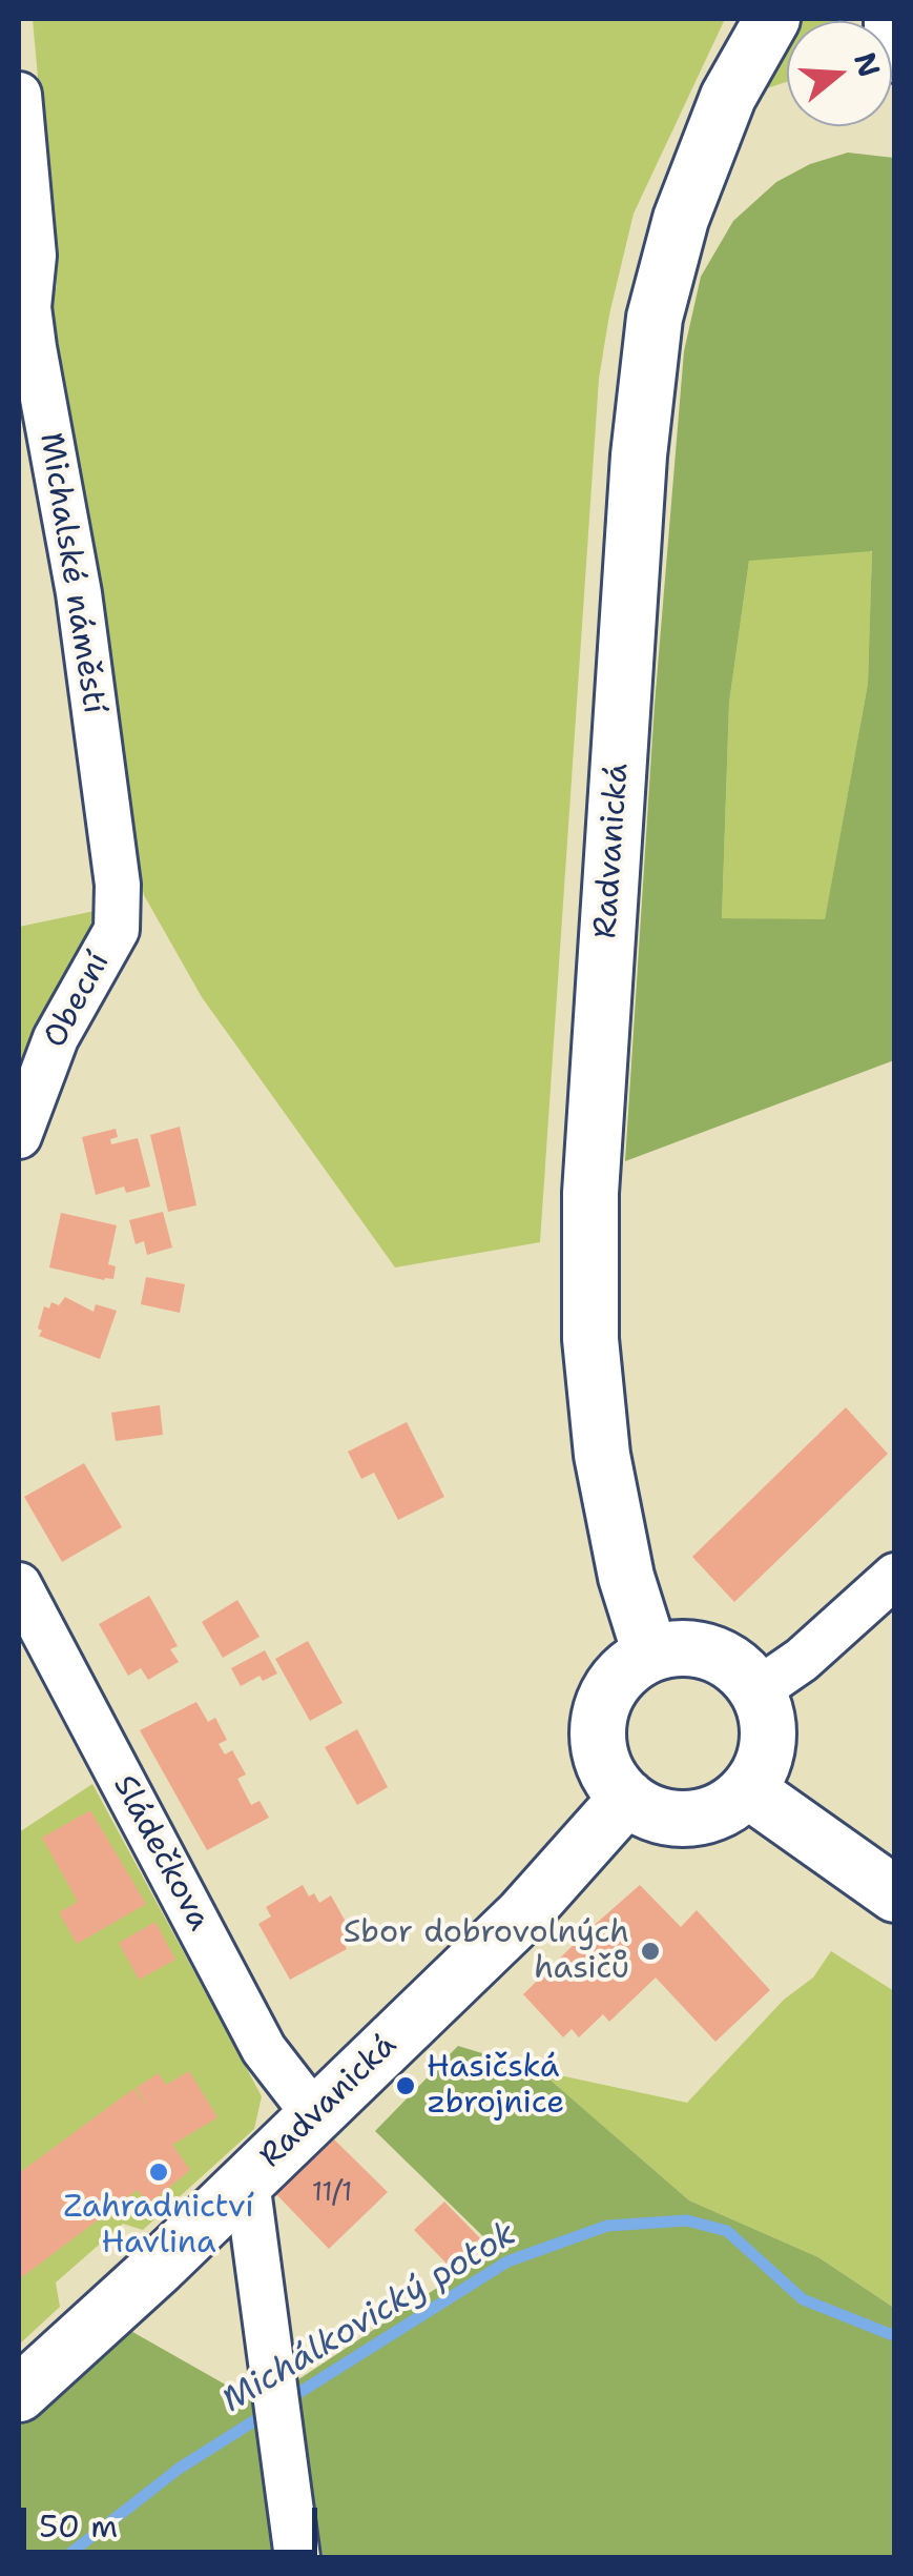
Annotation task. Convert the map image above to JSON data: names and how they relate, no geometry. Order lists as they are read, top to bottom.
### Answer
{
  "streets": {
    "street": [
      "Michalské náměstí",
      "Radvanická",
      "Obecní",
      "Sládečkova"
    ]
  },
  "crossings": [
    ["Michalské náměstí", "Obecní"],
    ["Radvanická", "Sládečkova"]
  ],
  "water": ["Michálkovický potok"],
  "places": ["Sbor dobrovolných hasičů", "Hasičská zbrojnice", "Zahradnictví Havlina"],
  "house_numbers": ["11/1"],
  "scale_bar": "50 m",
  "north": "right"
}
